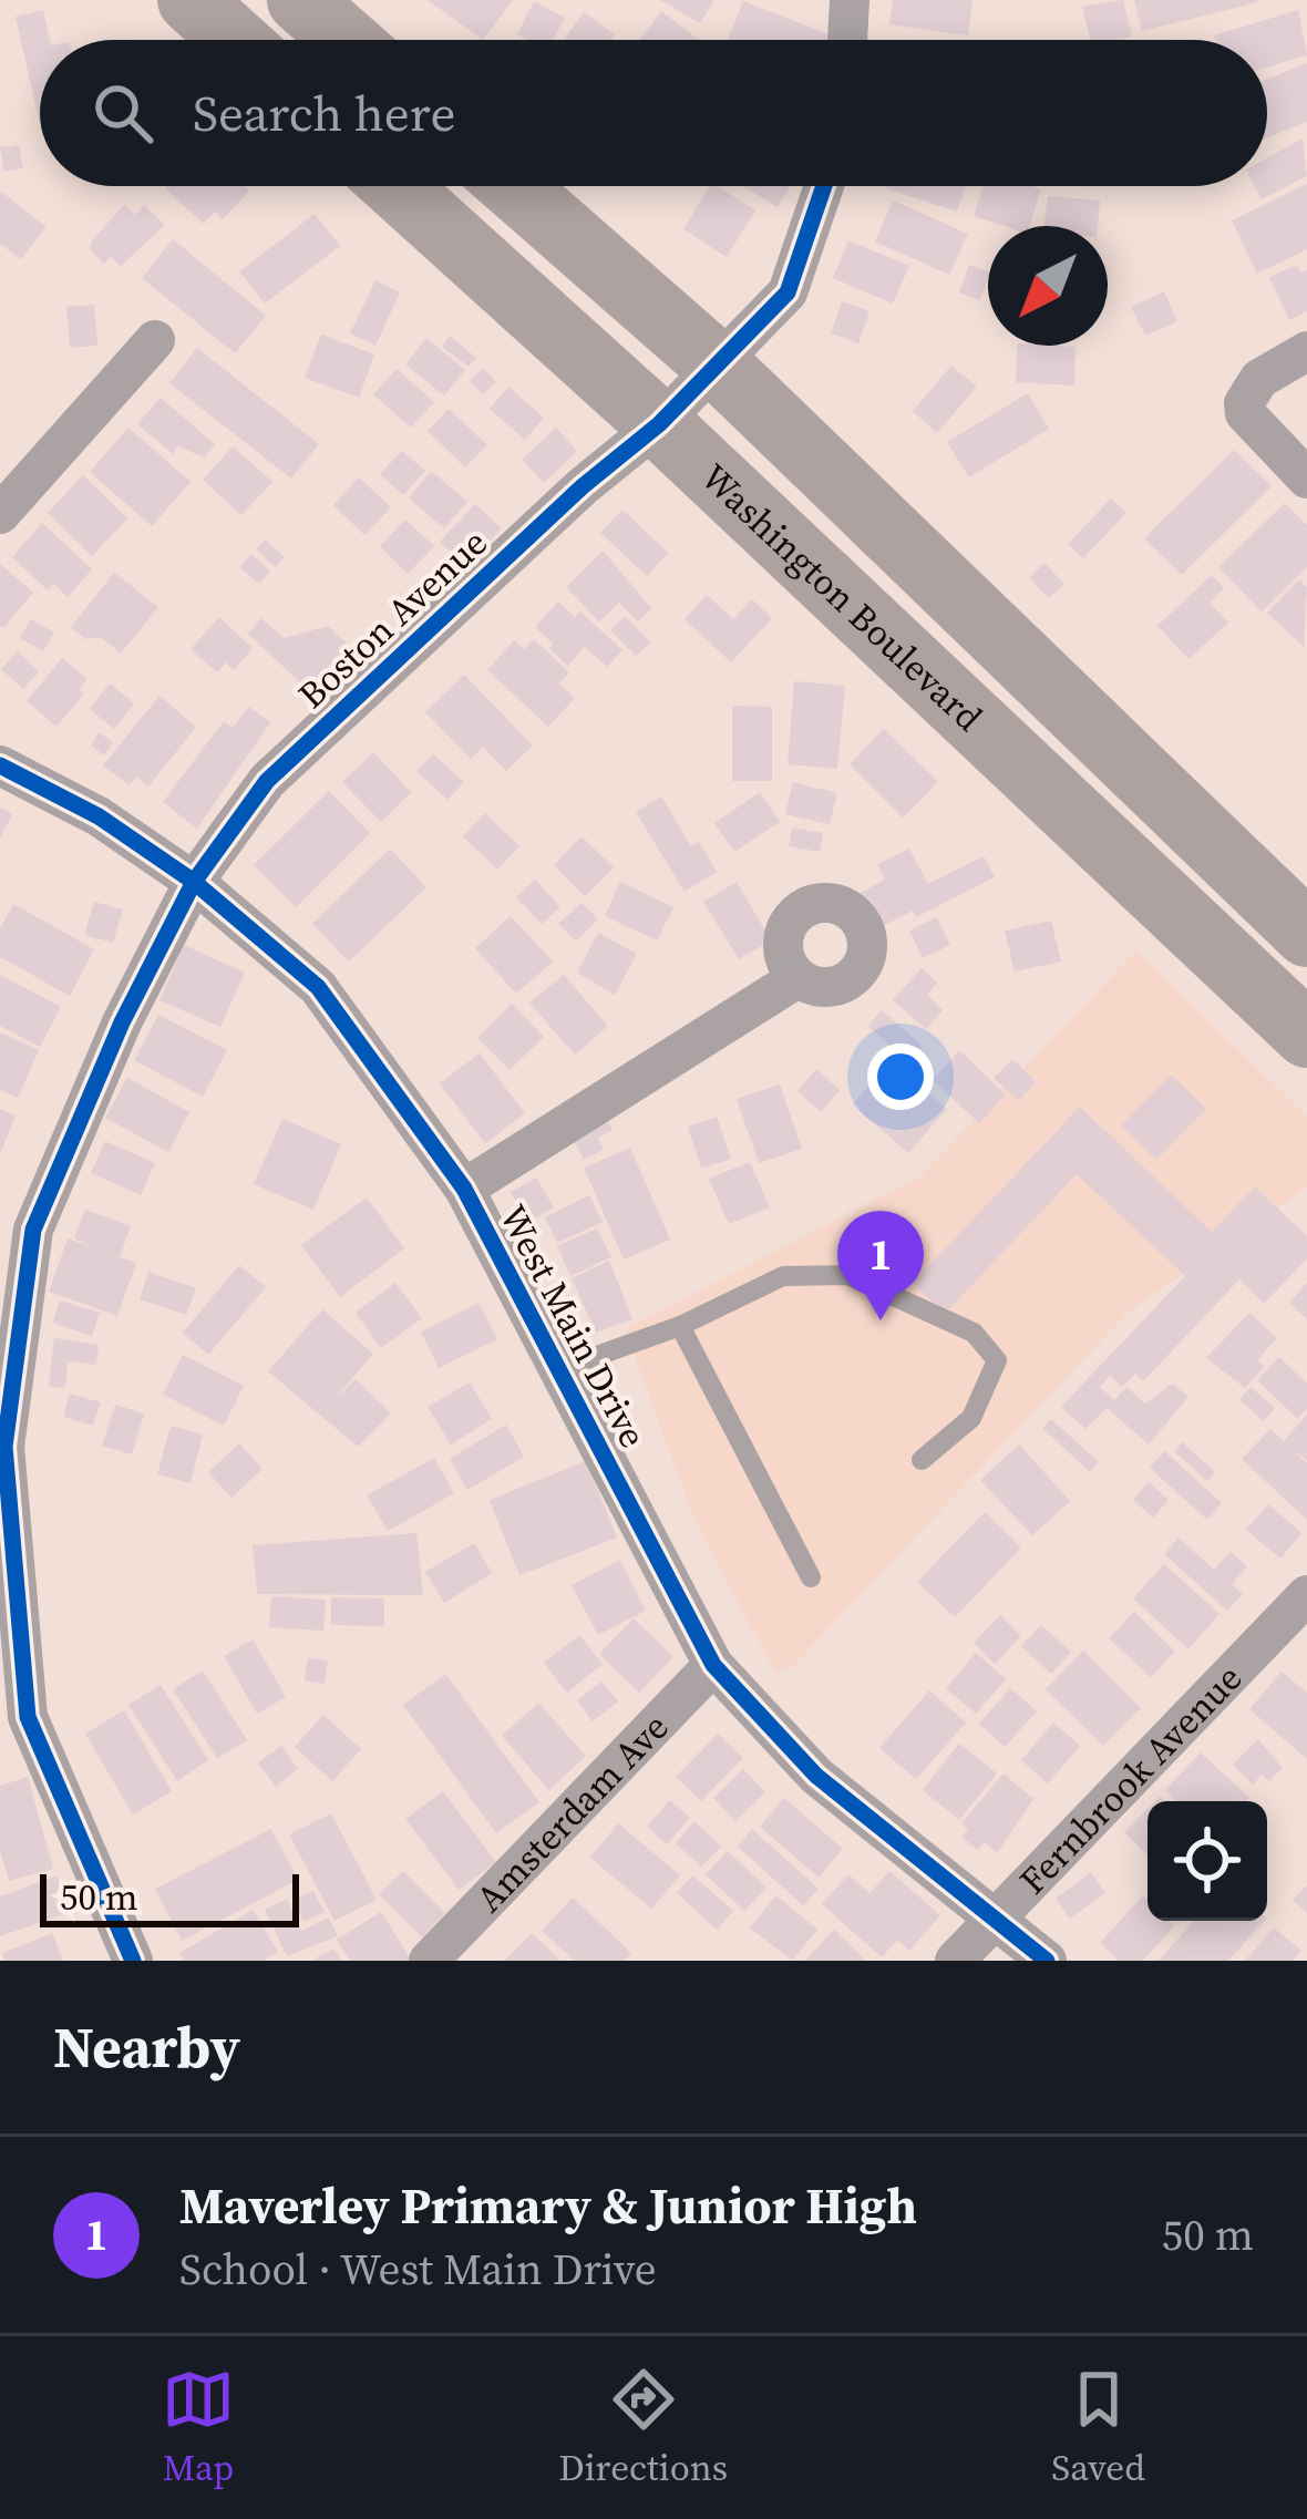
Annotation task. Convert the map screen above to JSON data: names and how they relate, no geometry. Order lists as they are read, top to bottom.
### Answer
{
  "streets": {
    "highway": ["Washington Boulevard"],
    "street": [
      "Boston Avenue",
      "West Main Drive",
      "Fernbrook Avenue",
      "Amsterdam Ave"
    ]
  },
  "crossings": [
    ["Washington Boulevard", "Boston Avenue"],
    ["Boston Avenue", "West Main Drive"],
    ["West Main Drive", "Fernbrook Avenue"],
    ["West Main Drive", "Amsterdam Ave"]
  ],
  "scale_bar": "50 m",
  "north": "bottom left",
  "page": {
    "search": "Search here",
    "pins": "1",
    "scale": "50 m",
    "heading": "Nearby",
    "list": [
      {
        "mark": "1",
        "name": "Maverley Primary & Junior High",
        "note": "School · West Main Drive",
        "value": "50 m"
      }
    ],
    "nav": ["Map", "Directions", "Saved"]
  }
}
